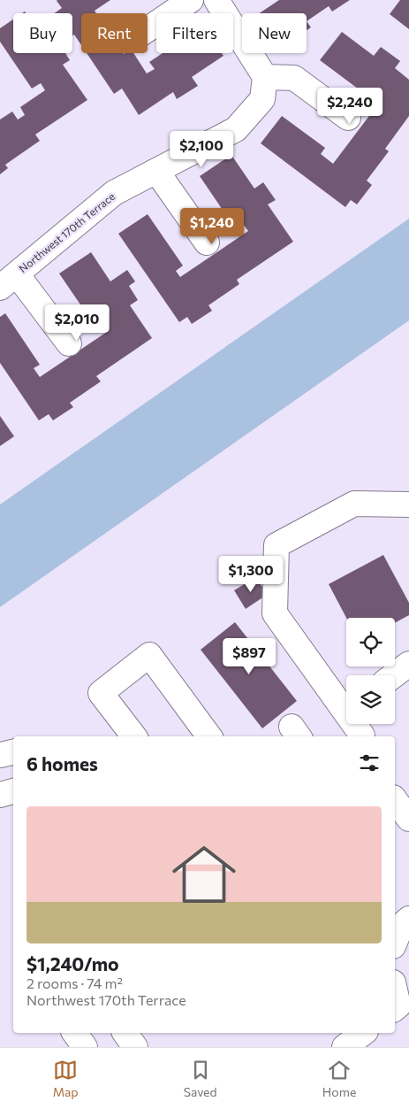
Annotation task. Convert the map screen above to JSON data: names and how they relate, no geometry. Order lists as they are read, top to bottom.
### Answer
{
  "streets": {
    "street": ["Northwest 170th Terrace"]
  },
  "page": {
    "chip": [
      "Buy",
      "Rent",
      "Filters",
      "New"
    ],
    "price": [
      "$2,240",
      "$2,100",
      "$1,240",
      "$2,010",
      "$1,300",
      "$897"
    ],
    "heading": "6 homes",
    "list": [
      {
        "name": "$1,240/mo",
        "note": "2 rooms · 74 m² · Northwest 170th Terrace"
      }
    ],
    "tabs": ["Map", "Saved", "Home"]
  }
}
